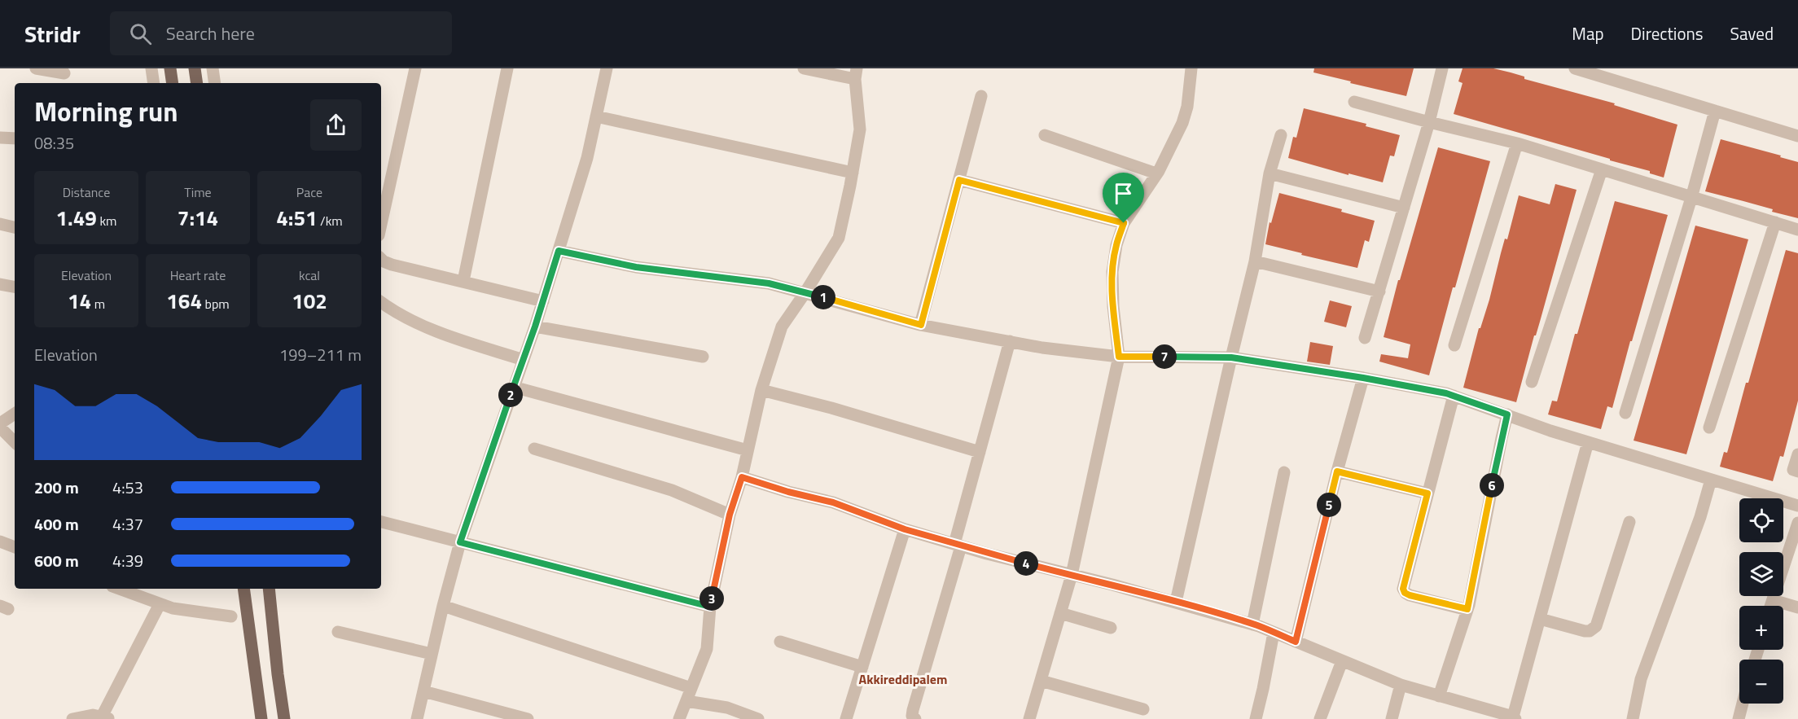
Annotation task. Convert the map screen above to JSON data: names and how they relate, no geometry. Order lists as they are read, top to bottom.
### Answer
{
  "districts": ["Akkireddipalem"],
  "page": {
    "header": "Stridr",
    "search": "Search here",
    "nav": ["Map", "Directions", "Saved"],
    "heading": ["Morning run", "08:35"],
    "stats": [
      ["Distance", "1.49 km"],
      ["Time", "7:14"],
      ["Pace", "4:51 /km"],
      ["Elevation", "14 m"],
      ["Heart rate", "164 bpm"],
      ["kcal", "102"]
    ],
    "pins": [
      "1",
      "7",
      "2",
      "6",
      "5",
      "4",
      "3"
    ],
    "chart": ["Elevation", "199–211 m"],
    "list": [
      {
        "name": "200 m",
        "note": "4:53"
      },
      {
        "name": "400 m",
        "note": "4:37"
      },
      {
        "name": "600 m",
        "note": "4:39"
      }
    ],
    "map_buttons": ["+", "−"]
  }
}
